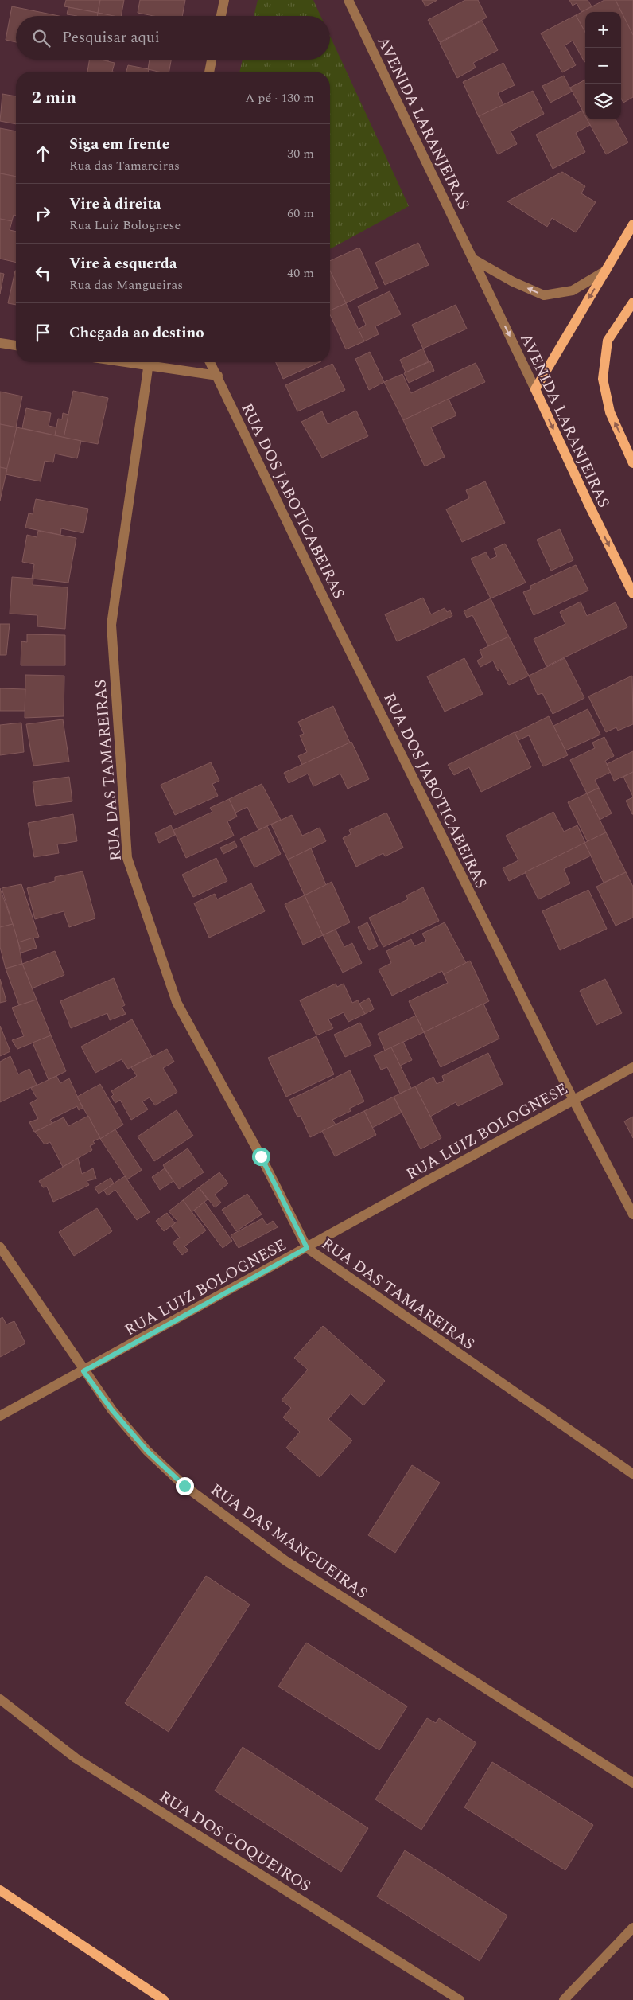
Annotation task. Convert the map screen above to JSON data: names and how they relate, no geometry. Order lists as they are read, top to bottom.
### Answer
{
  "streets": {
    "main road": ["AVENIDA LARANJEIRAS"],
    "street": [
      "RUA DOS JABOTICABEIRAS",
      "RUA DAS TAMAREIRAS",
      "RUA LUIZ BOLOGNESE",
      "RUA DAS MANGUEIRAS",
      "RUA DOS COQUEIROS"
    ]
  },
  "crossings": [
    ["RUA DOS JABOTICABEIRAS", "RUA LUIZ BOLOGNESE"],
    ["RUA DAS TAMAREIRAS", "RUA LUIZ BOLOGNESE"],
    ["RUA LUIZ BOLOGNESE", "RUA DAS MANGUEIRAS"]
  ],
  "one_way": ["AVENIDA LARANJEIRAS"],
  "page": {
    "map_buttons": ["+", "−"],
    "search": "Pesquisar aqui",
    "heading": ["2 min", "A pé · 130 m"],
    "list": [
      ["Siga em frente", "Rua das Tamareiras", "30 m"],
      ["Vire à direita", "Rua Luiz Bolognese", "60 m"],
      ["Vire à esquerda", "Rua das Mangueiras", "40 m"],
      "Chegada ao destino"
    ]
  }
}
